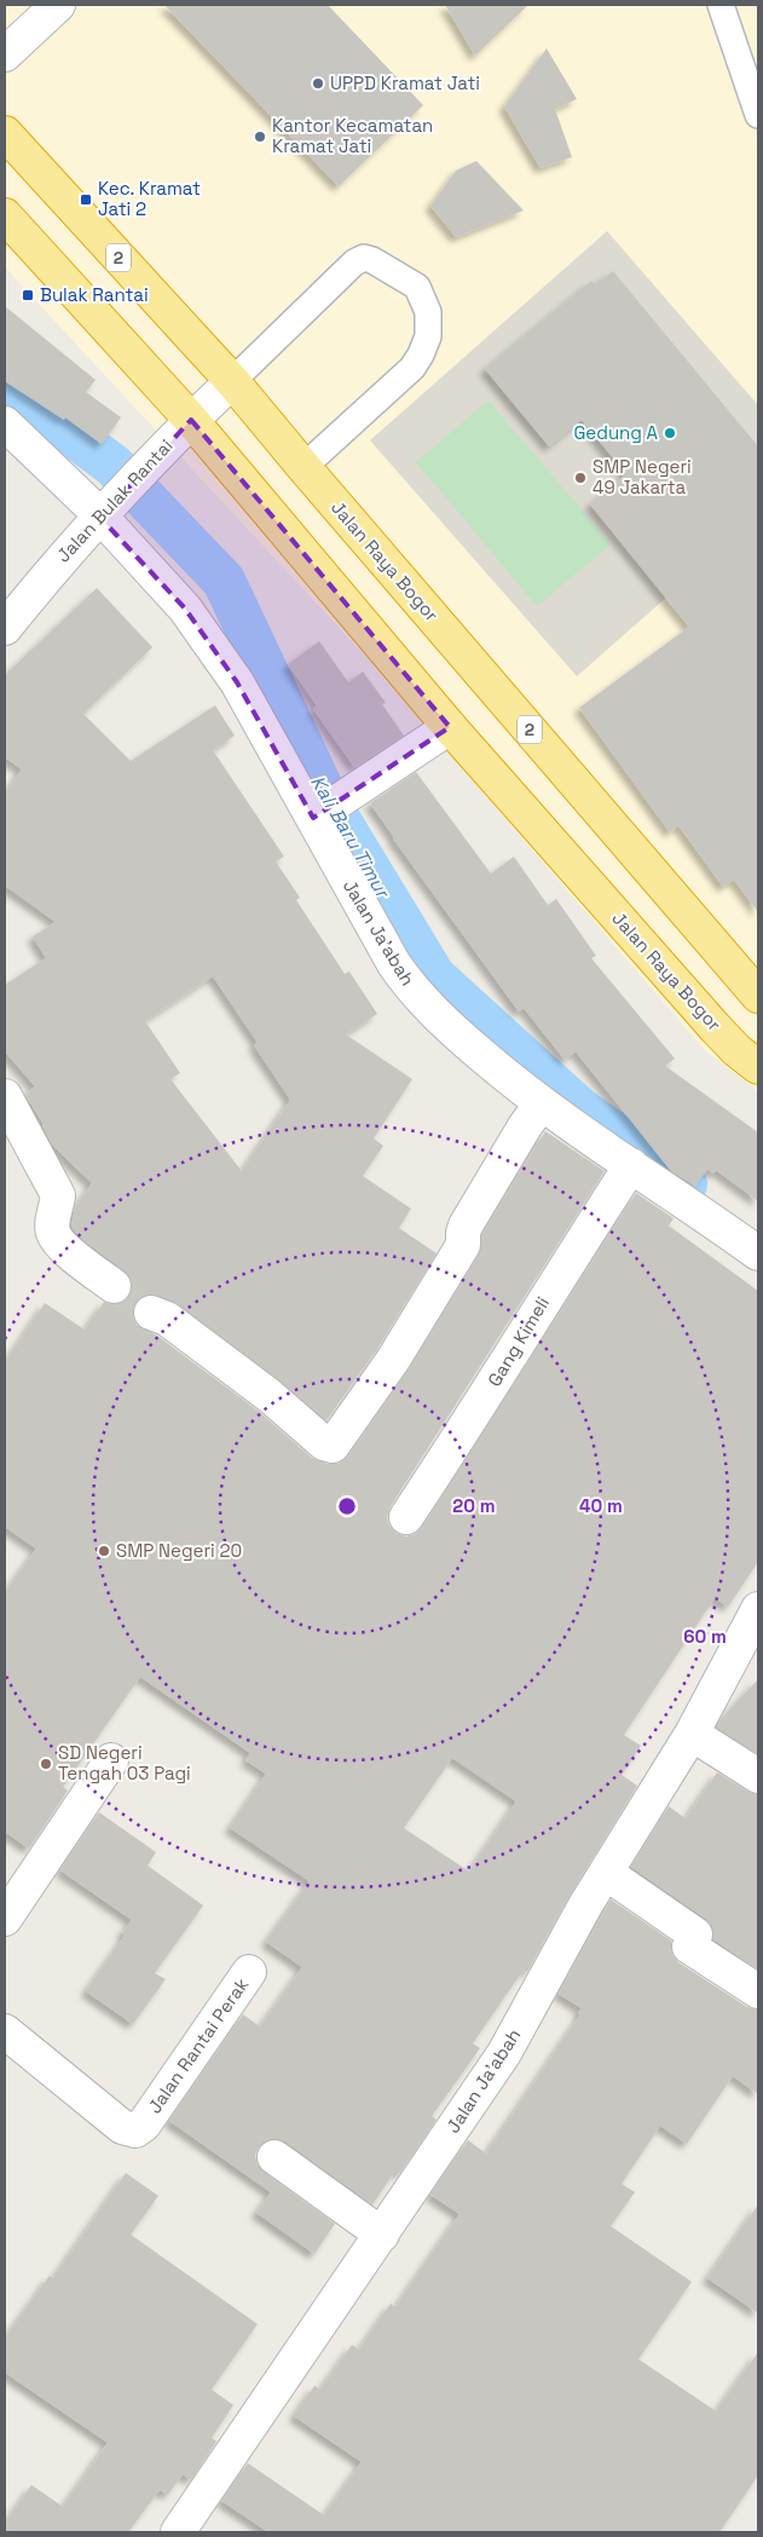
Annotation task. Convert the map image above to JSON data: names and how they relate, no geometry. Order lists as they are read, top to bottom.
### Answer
{
  "streets": {
    "highway": ["2", "Jalan Raya Bogor"],
    "street": [
      "Jalan Bulak Rantai",
      "Jalan Ja'abah",
      "Gang Kimeli",
      "Jalan Rantai Perak"
    ]
  },
  "crossings": [
    ["Jalan Bulak Rantai", "Jalan Raya Bogor"],
    ["Jalan Bulak Rantai", "Jalan Ja'abah"],
    ["Jalan Ja'abah", "Gang Kimeli"]
  ],
  "water": ["Kali Baru Timur"],
  "places": {
    "other": [
      "UPPD Kramat Jati",
      "Kantor Kecamatan Kramat Jati",
      "Gedung A",
      "SMP Negeri 49 Jakarta",
      "SMP Negeri 20",
      "SD Negeri Tengah 03 Pagi"
    ],
    "transit": ["Kec. Kramat Jati 2", "Bulak Rantai"]
  },
  "rings": ["20 m", "40 m", "60 m"]
}
